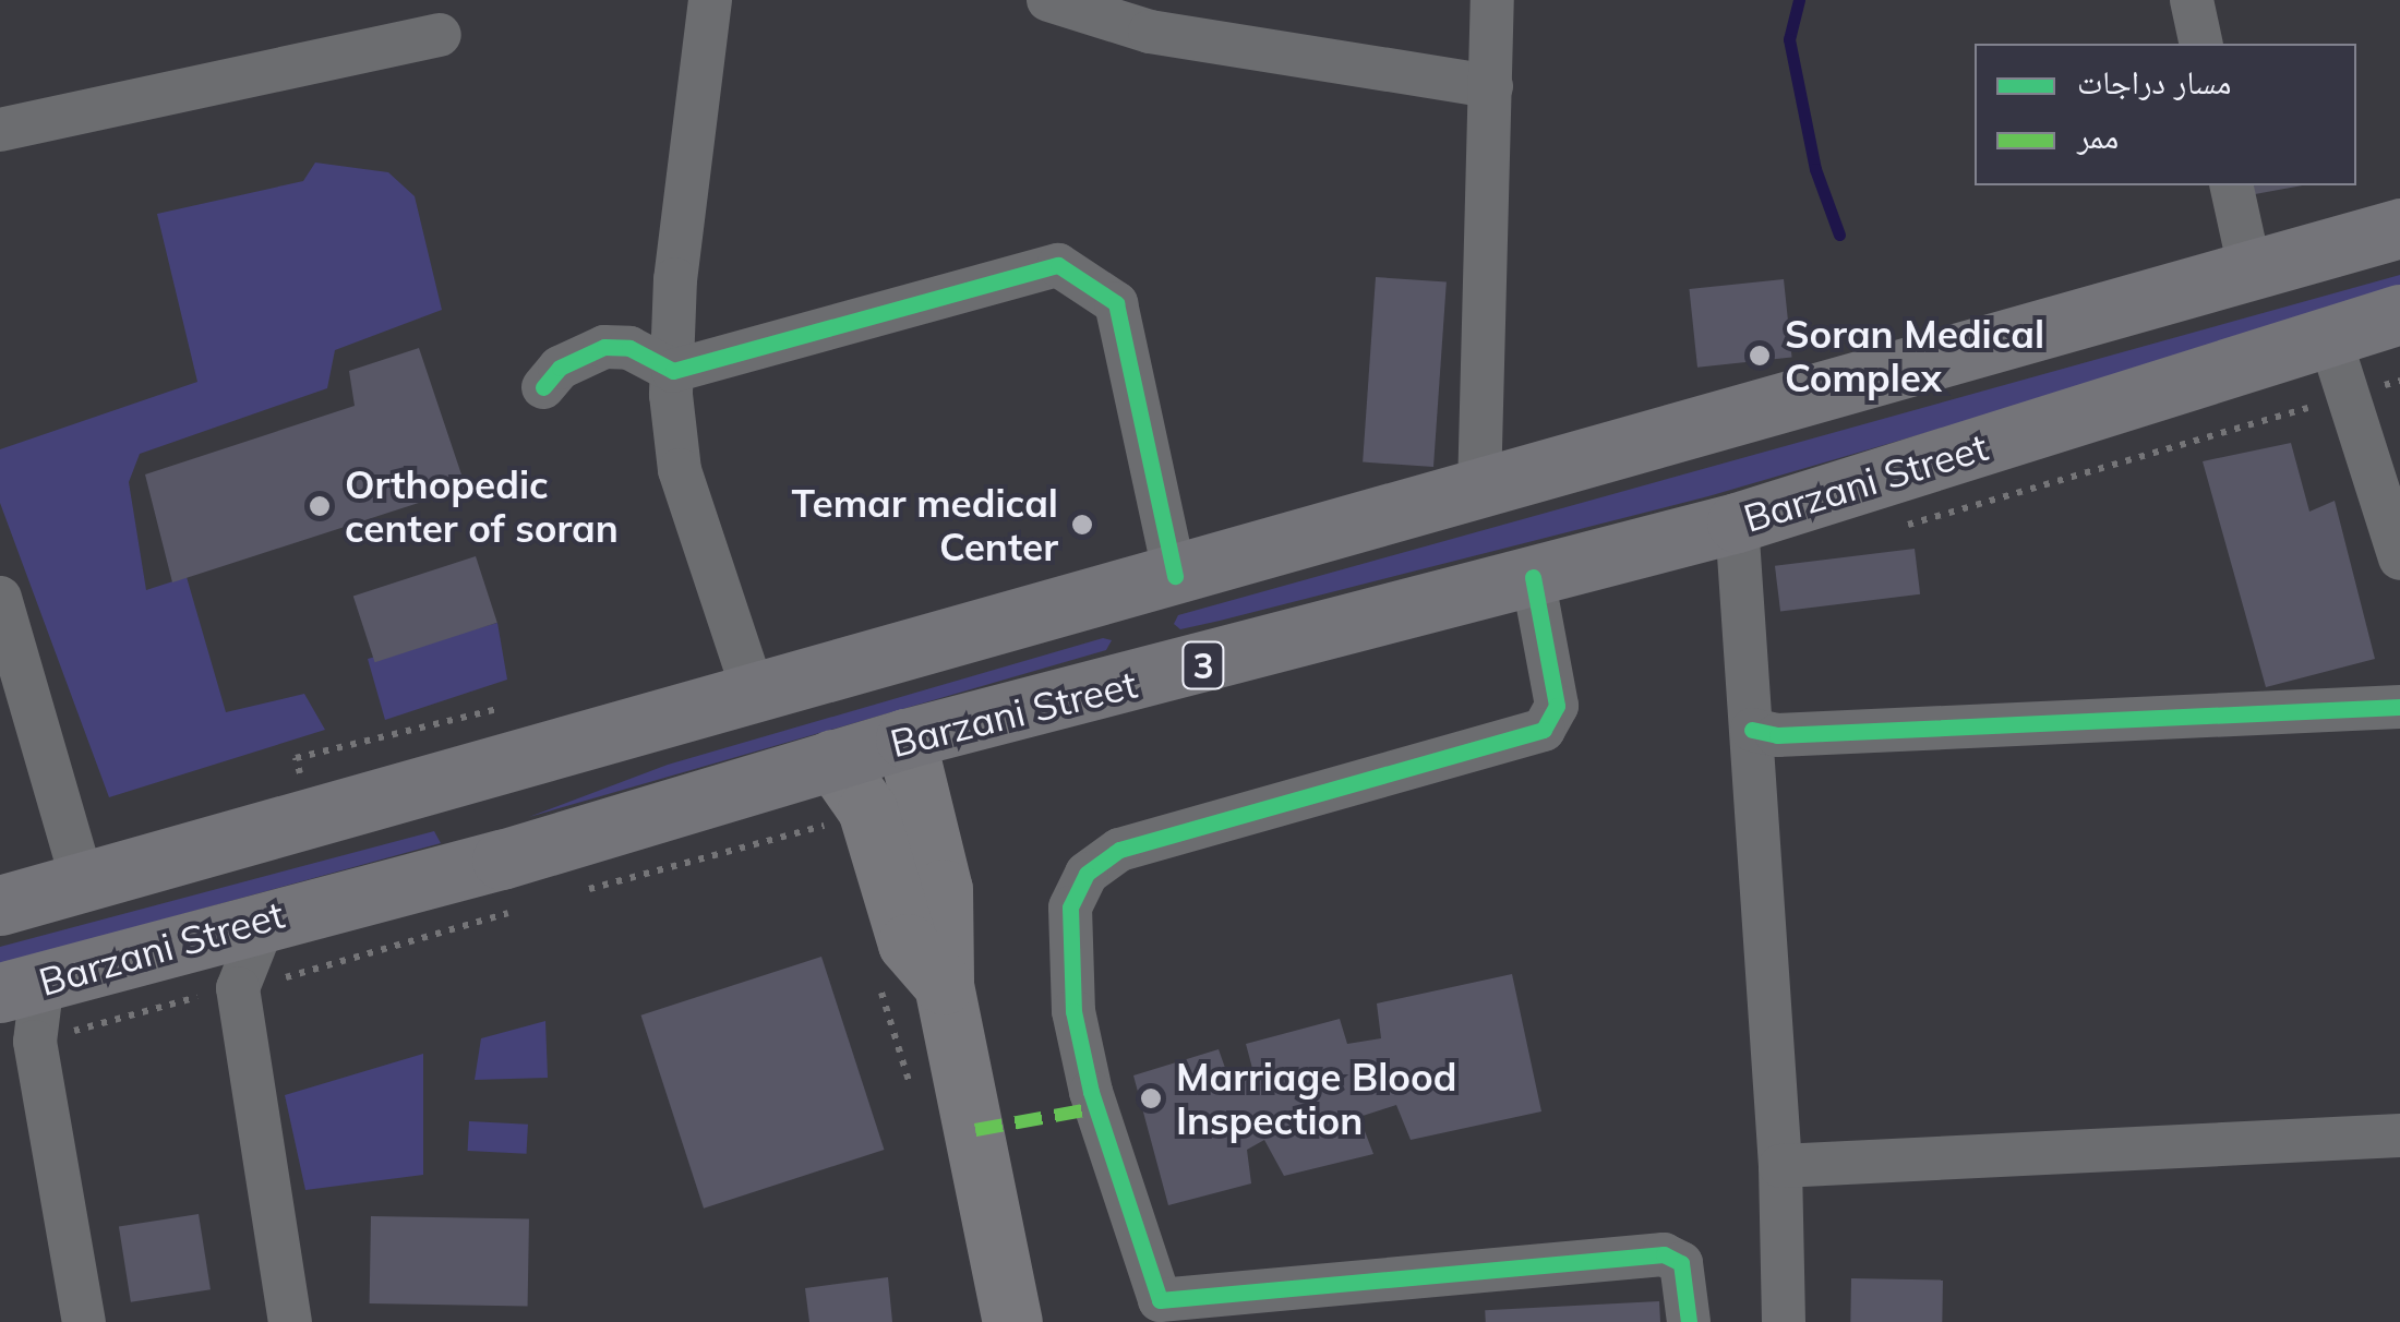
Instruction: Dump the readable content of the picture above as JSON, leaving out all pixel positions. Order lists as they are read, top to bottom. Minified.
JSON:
{"streets":{"highway":["Barzani Street","3"]},"places":["Soran Medical Complex","Orthopedic center of soran","Temar medical Center","Marriage Blood Inspection"],"legend":["مسار دراجات","ممر"]}
